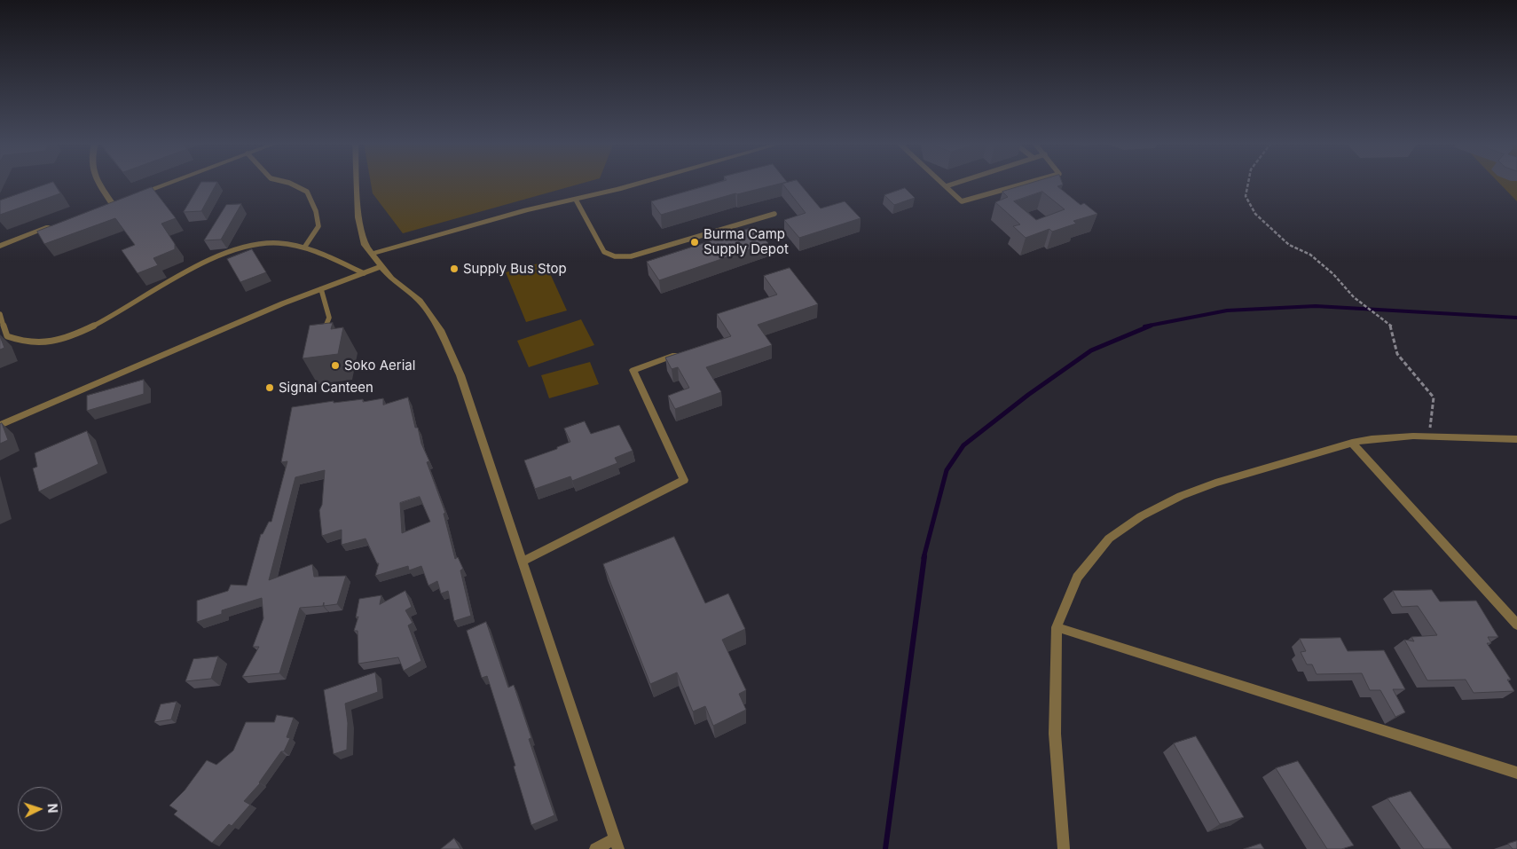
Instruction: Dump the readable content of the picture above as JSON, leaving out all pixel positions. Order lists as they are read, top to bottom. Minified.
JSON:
{"places":["Burma Camp Supply Depot","Supply Bus Stop","Soko Aerial","Signal Canteen"],"north":"right"}
